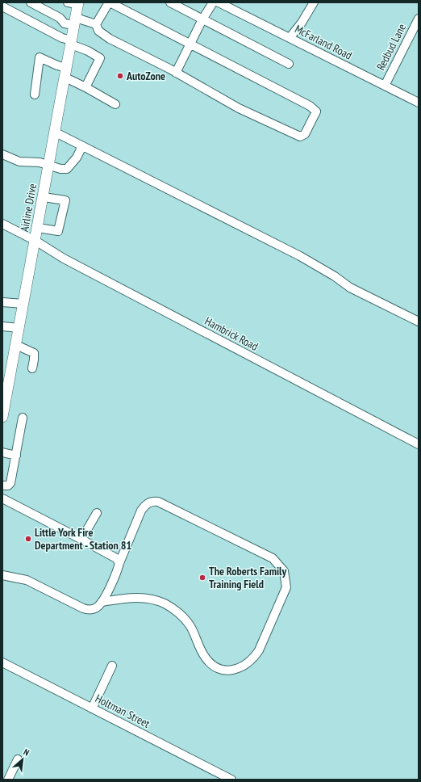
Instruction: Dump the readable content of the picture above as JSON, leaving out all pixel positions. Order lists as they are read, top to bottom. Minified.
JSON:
{"streets":{"main road":["Airline Drive"],"street":["McFarland Road","Redbud Lane","Hambrick Road","Holtman Street"]},"crossings":[["McFarland Road","Redbud Lane"],["Airline Drive","Hambrick Road"]],"places":["AutoZone","Little York Fire Department - Station 81","The Roberts Family Training Field"],"north":"top right"}
